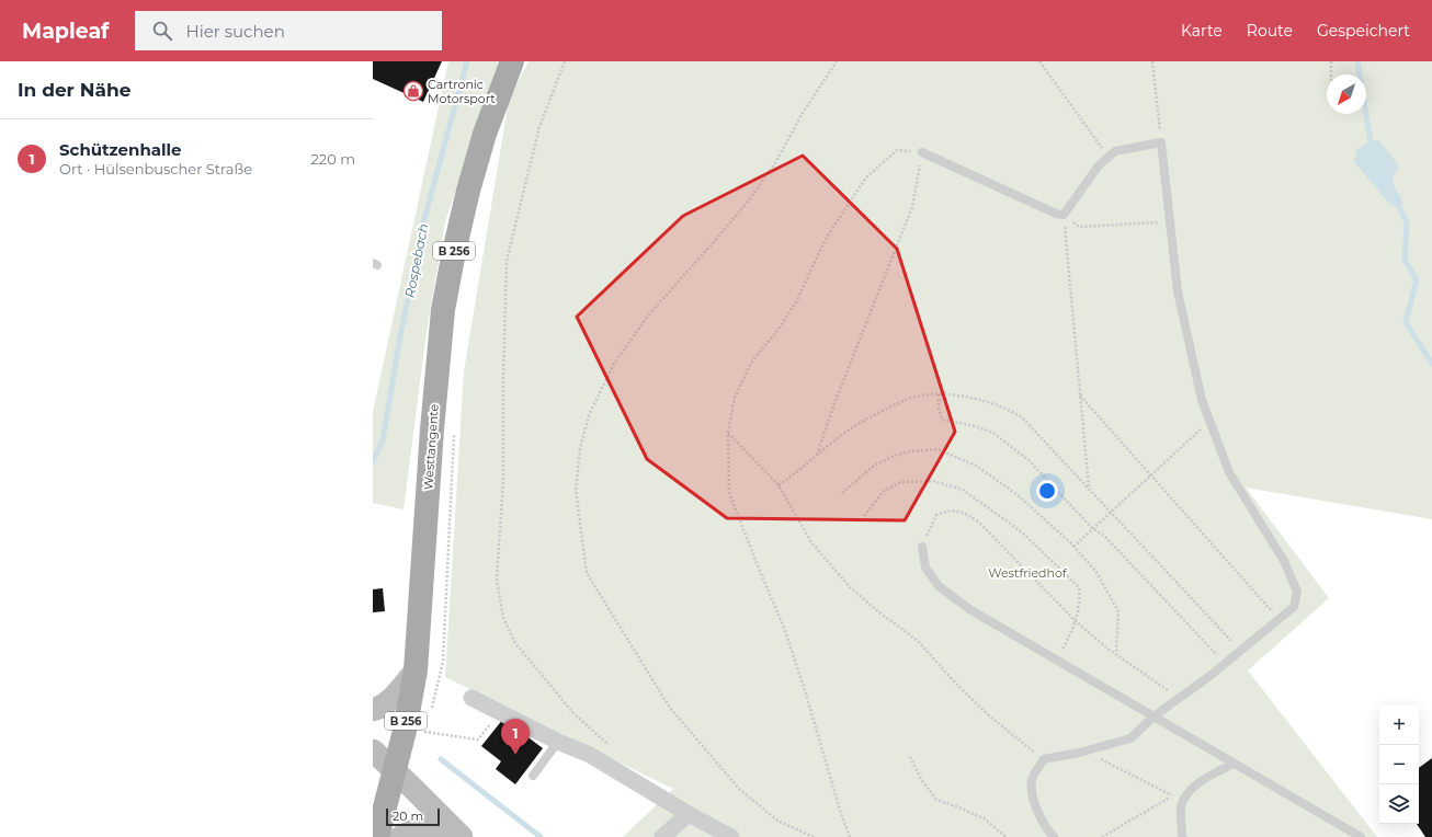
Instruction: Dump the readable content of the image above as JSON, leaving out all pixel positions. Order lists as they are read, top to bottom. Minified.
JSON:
{"streets":{"main road":["B 256","Westtangente"]},"water":["Rospebach"],"parks":["Westfriedhof"],"places":{"shop":["Cartronic Motorsport"]},"scale_bar":"20 m","north":"bottom left","page":{"header":"Mapleaf","search":"Hier suchen","nav":["Karte","Route","Gespeichert"],"heading":"In der Nähe","list":[{"mark":"1","name":"Schützenhalle","note":"Ort · Hülsenbuscher Straße","value":"220 m"}],"map_buttons":["+","−"],"pins":"1","scale":"20 m"}}
